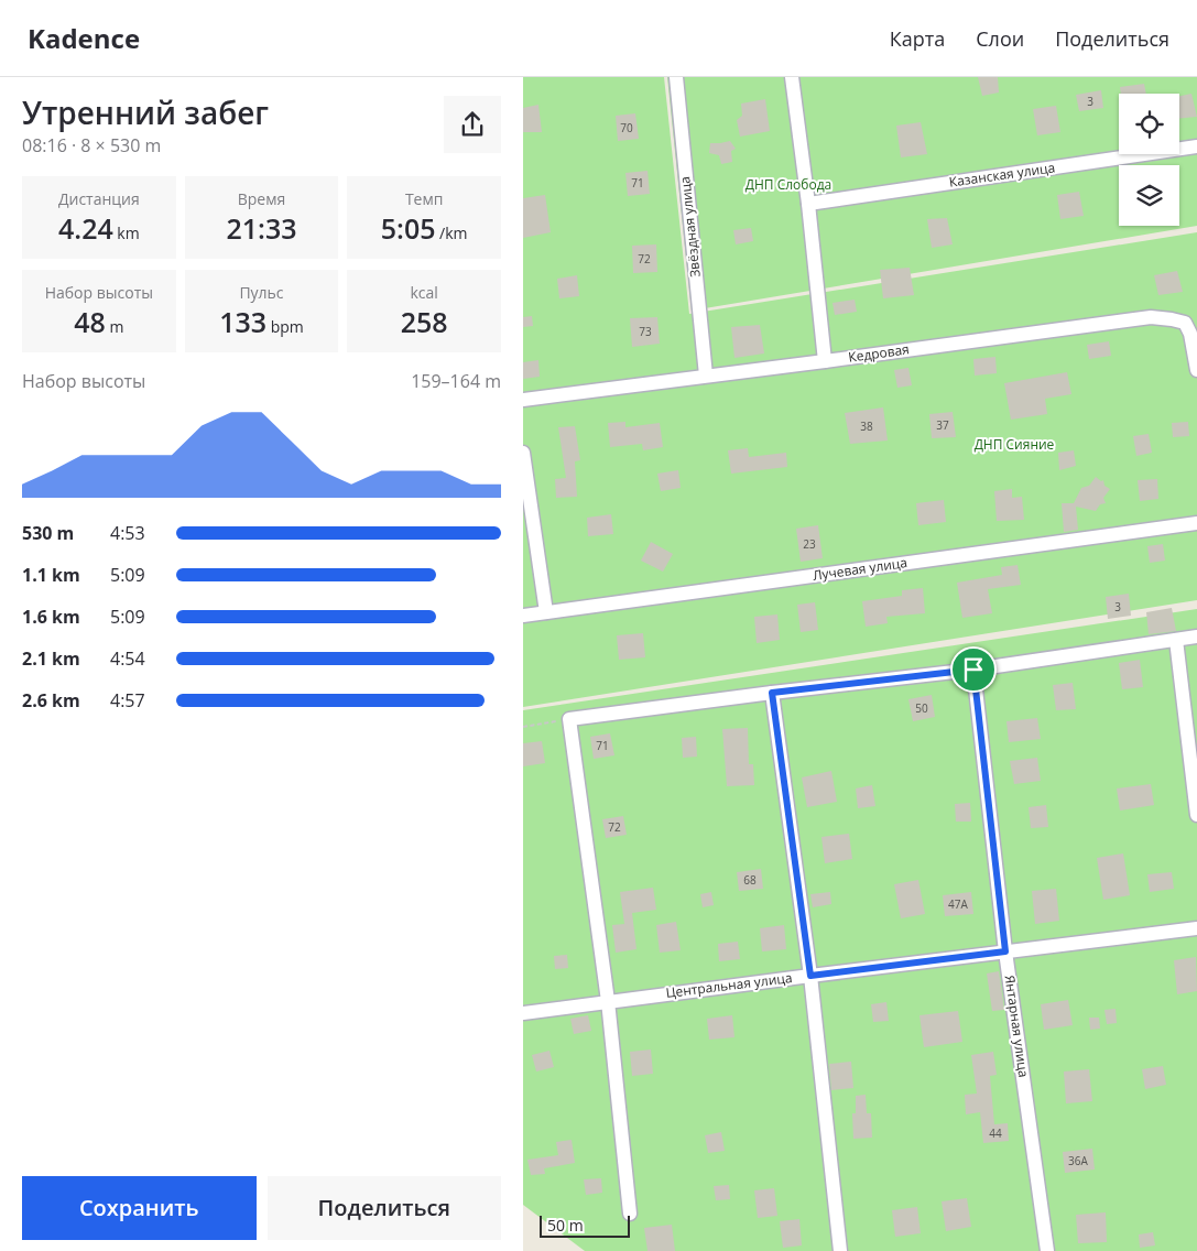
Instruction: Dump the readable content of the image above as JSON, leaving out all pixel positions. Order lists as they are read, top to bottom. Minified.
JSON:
{"streets":{"street":["Казанская улица","Звёздная улица","Кедровая","Лучевая улица","Центральная улица","Янтарная улица"]},"crossings":[["Звёздная улица","Кедровая"],["Центральная улица","Янтарная улица"]],"parks":["ДНП Слобода","ДНП Сияние"],"house_numbers":["3","70","71","72","73","37","38","23","3","50","71","72","68","47А","44","36А"],"scale_bar":"50 m","page":{"header":"Kadence","nav":["Карта","Слои","Поделиться"],"heading":["Утренний забег","08:16 · 8 × 530 m"],"stats":[["Дистанция","4.24 km"],["Время","21:33"],["Темп","5:05 /km"],["Набор высоты","48 m"],["Пульс","133 bpm"],["kcal","258"]],"chart":["Набор высоты","159–164 m"],"list":[{"name":"530 m","note":"4:53"},{"name":"1.1 km","note":"5:09"},{"name":"1.6 km","note":"5:09"},{"name":"2.1 km","note":"4:54"},{"name":"2.6 km","note":"4:57"}],"buttons":["Сохранить","Поделиться"],"scale":"50 m"}}
